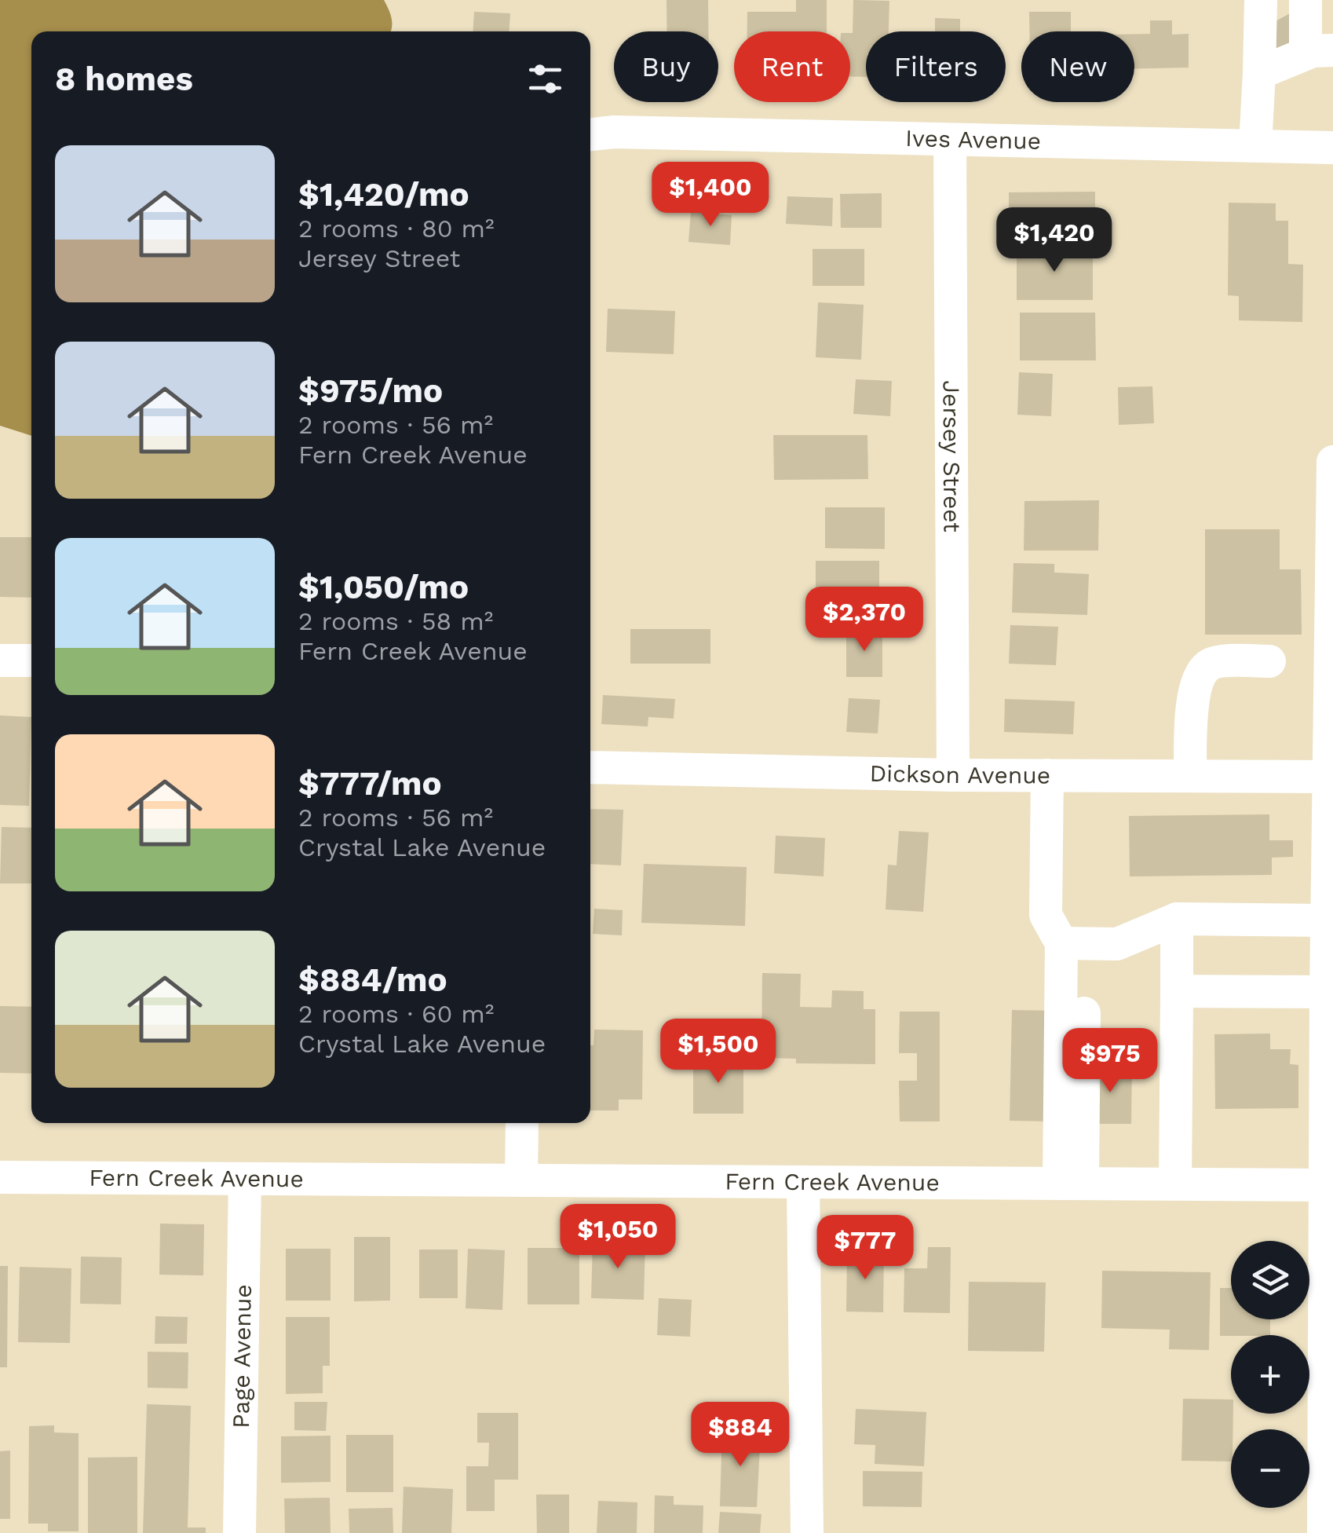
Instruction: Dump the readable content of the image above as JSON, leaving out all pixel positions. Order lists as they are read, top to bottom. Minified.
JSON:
{"streets":{"street":["Ives Avenue","Jersey Street","Dickson Avenue","Fern Creek Avenue","Page Avenue"]},"crossings":[["Ives Avenue","Jersey Street"],["Jersey Street","Dickson Avenue"],["Fern Creek Avenue","Page Avenue"]],"page":{"chip":["Buy","Rent","Filters","New"],"heading":"8 homes","list":[{"name":"$1,420/mo","note":"2 rooms · 80 m² · Jersey Street"},{"name":"$975/mo","note":"2 rooms · 56 m² · Fern Creek Avenue"},{"name":"$1,050/mo","note":"2 rooms · 58 m² · Fern Creek Avenue"},{"name":"$777/mo","note":"2 rooms · 56 m² · Crystal Lake Avenue"},{"name":"$884/mo","note":"2 rooms · 60 m² · Crystal Lake Avenue"}],"price":["$1,400","$1,420","$2,370","$1,500","$975","$1,050","$777","$884"],"map_buttons":["+","−"]}}
